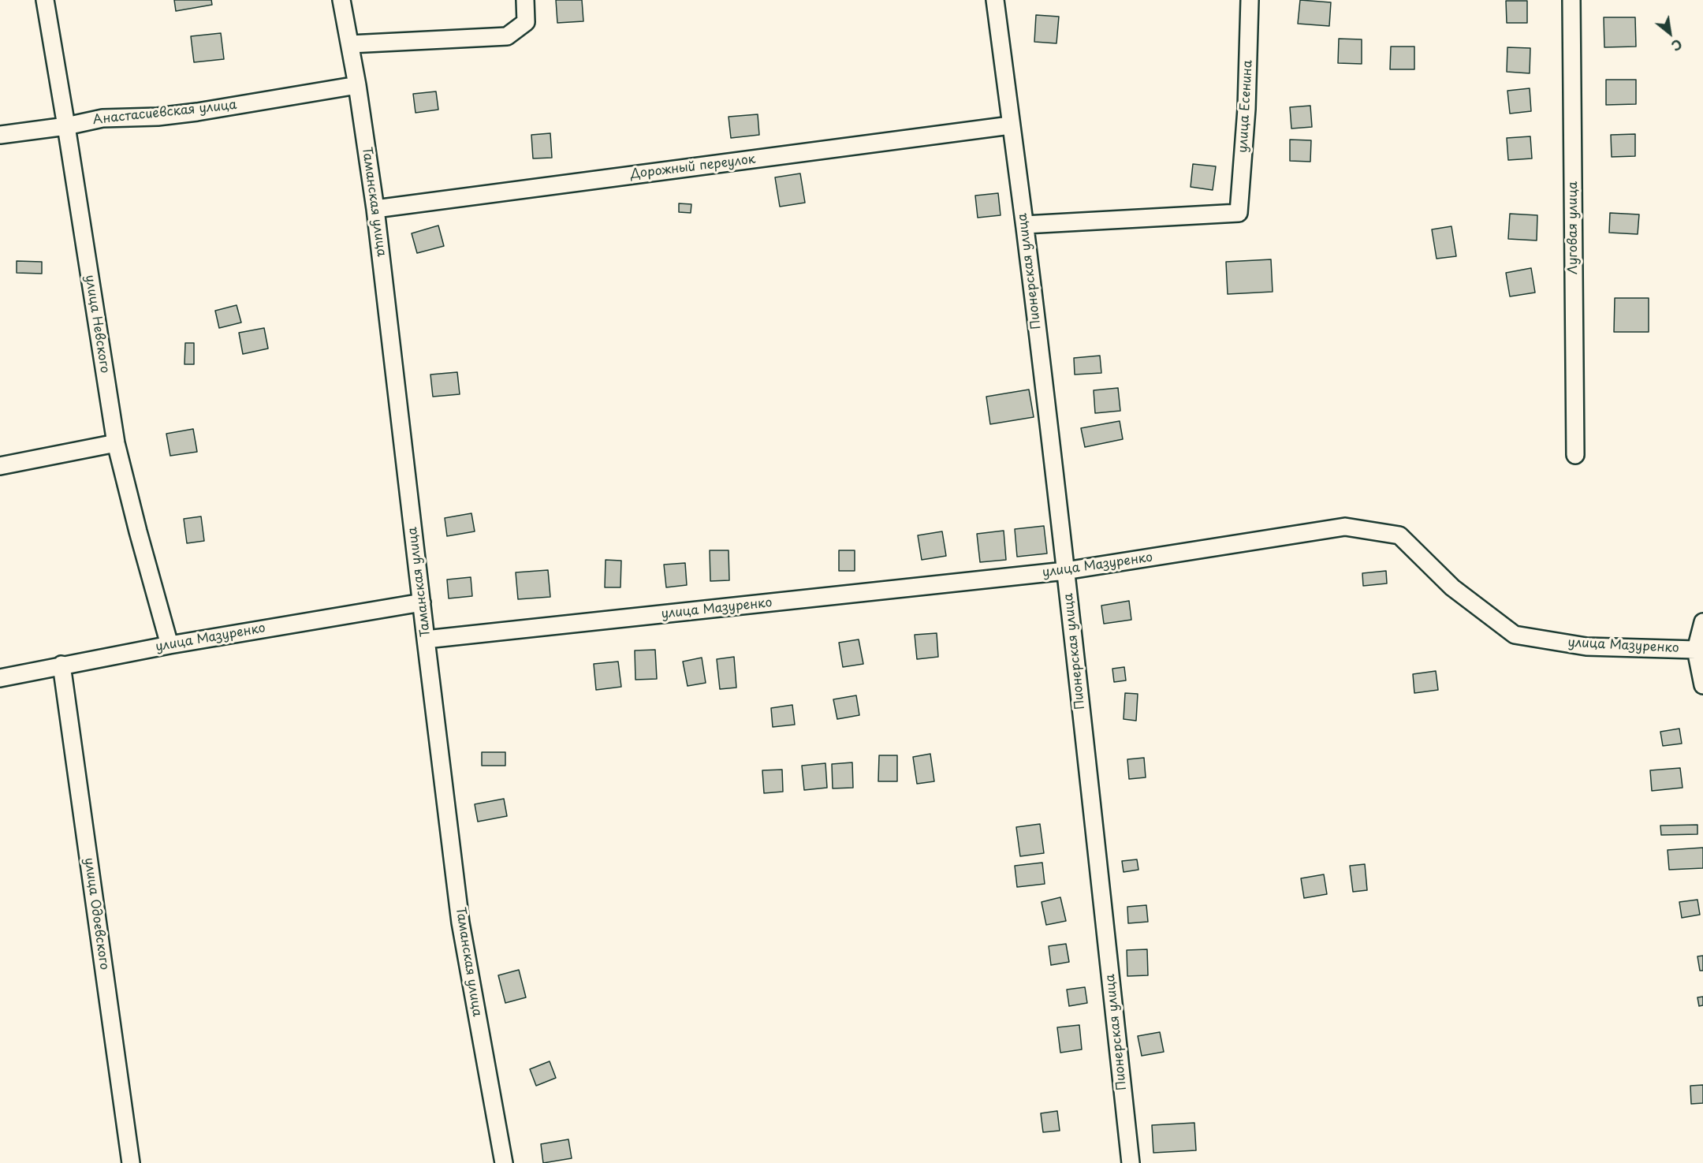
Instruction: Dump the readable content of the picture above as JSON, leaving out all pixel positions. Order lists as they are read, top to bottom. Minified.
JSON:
{"streets":{"street":["улица Есенина","Анастасиевская улица","Дорожный переулок","Таманская улица","Луговая улица","Пионерская улица","улица Невского","улица Мазуренко","улица Одоевского"]},"crossings":[["улица Есенина","Пионерская улица"],["Анастасиевская улица","Таманская улица"],["Анастасиевская улица","улица Невского"],["Дорожный переулок","Таманская улица"],["Дорожный переулок","Пионерская улица"],["Таманская улица","улица Мазуренко"],["Пионерская улица","улица Мазуренко"],["улица Невского","улица Мазуренко"],["улица Мазуренко","улица Одоевского"]],"north":"bottom right"}
